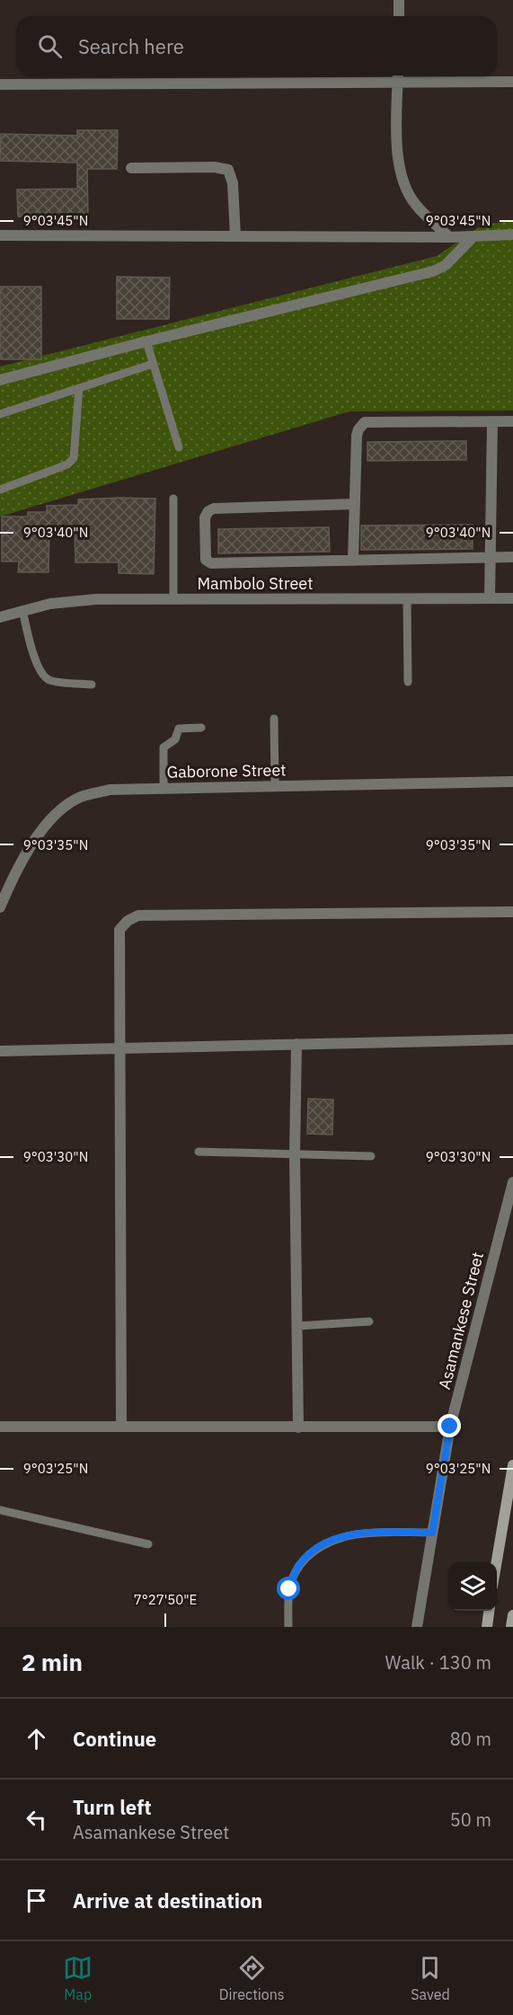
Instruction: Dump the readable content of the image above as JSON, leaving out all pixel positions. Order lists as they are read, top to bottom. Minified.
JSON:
{"streets":{"street":["Mambolo Street","Gaborone Street","Asamankese Street"]},"page":{"search":"Search here","heading":["2 min","Walk · 130 m"],"list":[["Continue","80 m"],["Turn left","Asamankese Street","50 m"],"Arrive at destination"],"nav":["Map","Directions","Saved"]},"coordinates":["9°03'45\"N","9°03'40\"N","9°03'35\"N","9°03'30\"N","9°03'25\"N","7°27'50\"E"]}
